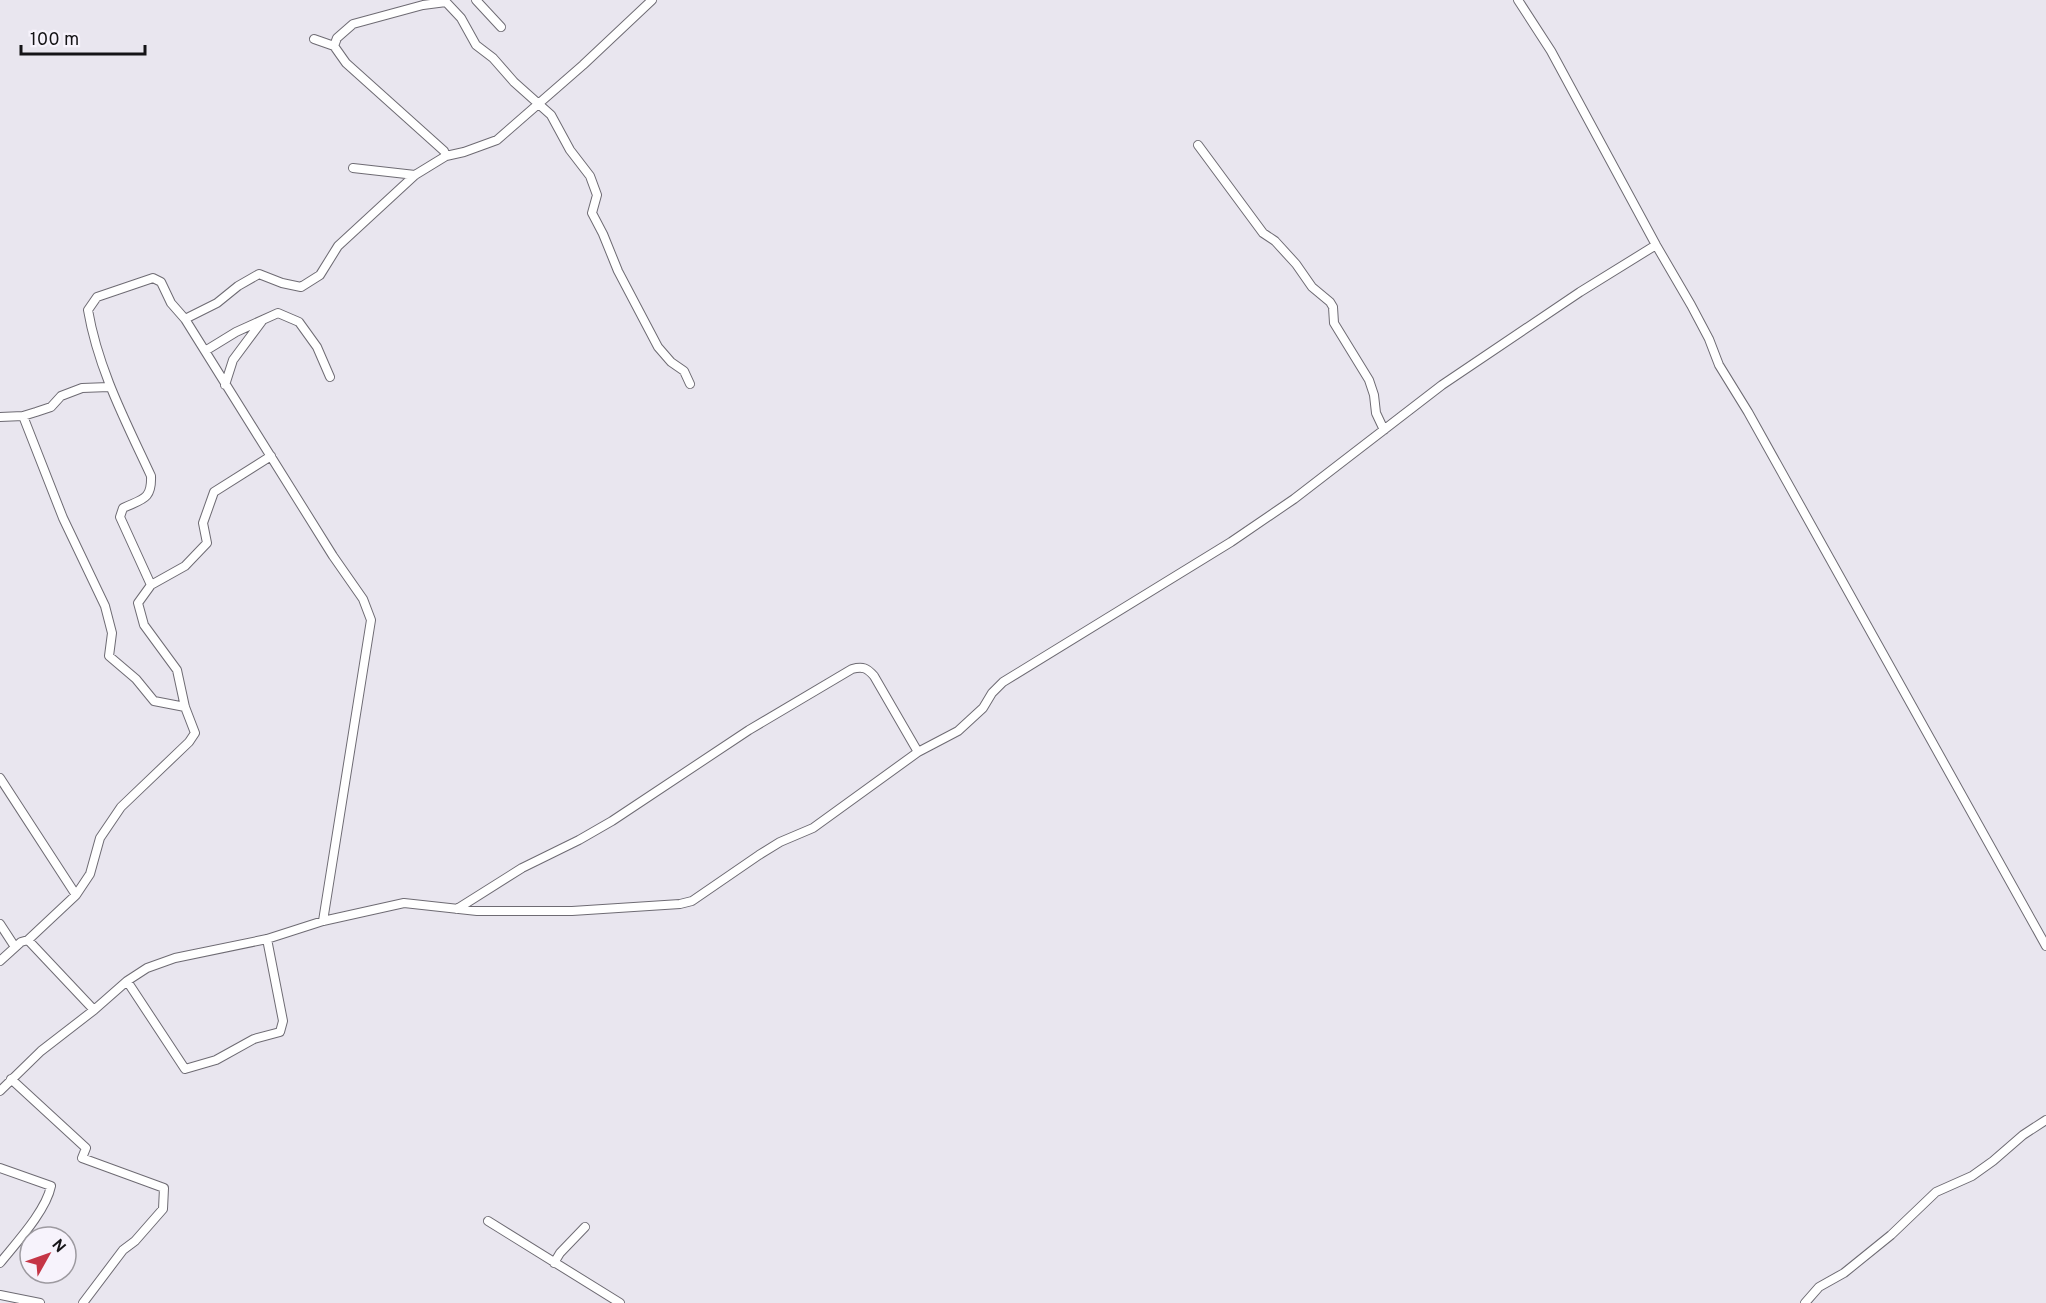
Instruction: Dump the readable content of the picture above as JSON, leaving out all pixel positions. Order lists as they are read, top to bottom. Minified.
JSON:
{"scale_bar":"100 m","north":"top right"}
